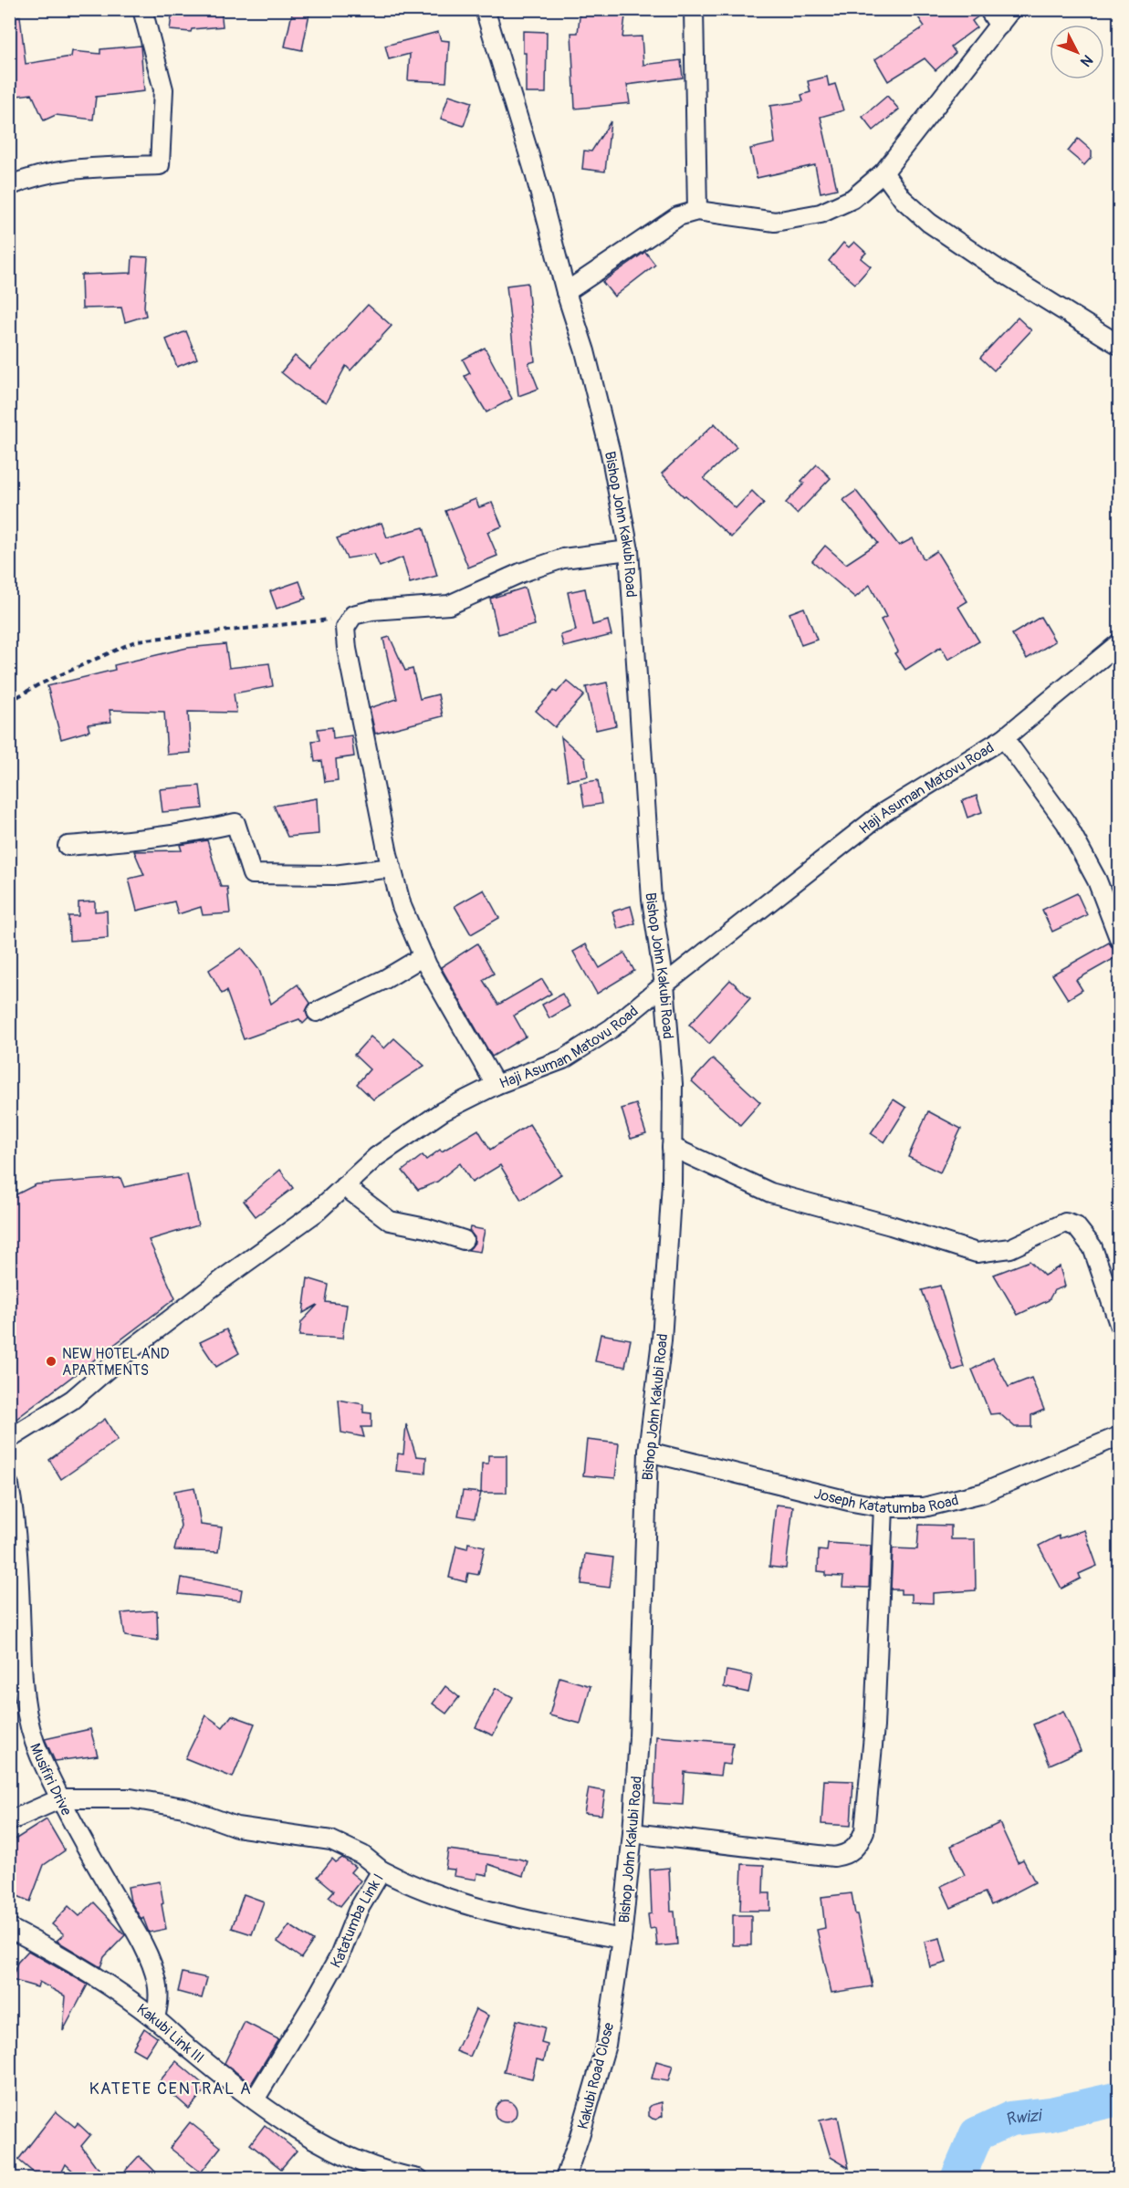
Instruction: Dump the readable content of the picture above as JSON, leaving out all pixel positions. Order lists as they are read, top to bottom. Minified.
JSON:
{"streets":{"street":["Bishop John Kakubi Road","Haji Asuman Matovu Road","Joseph Katatumba Road","Musifiri Drive","Katatumba Link I","Kakubi Link III","Kakubi Road Close"]},"crossings":[["Bishop John Kakubi Road","Haji Asuman Matovu Road"],["Bishop John Kakubi Road","Joseph Katatumba Road"],["Bishop John Kakubi Road","Katatumba Link I"],["Bishop John Kakubi Road","Kakubi Road Close"],["Musifiri Drive","Kakubi Link III"],["Katatumba Link I","Kakubi Link III"],["Katatumba Link I","Kakubi Road Close"]],"districts":["KATETE CENTRAL A"],"water":["Rwizi"],"places":["NEW HOTEL AND APARTMENTS"],"north":"bottom right"}
